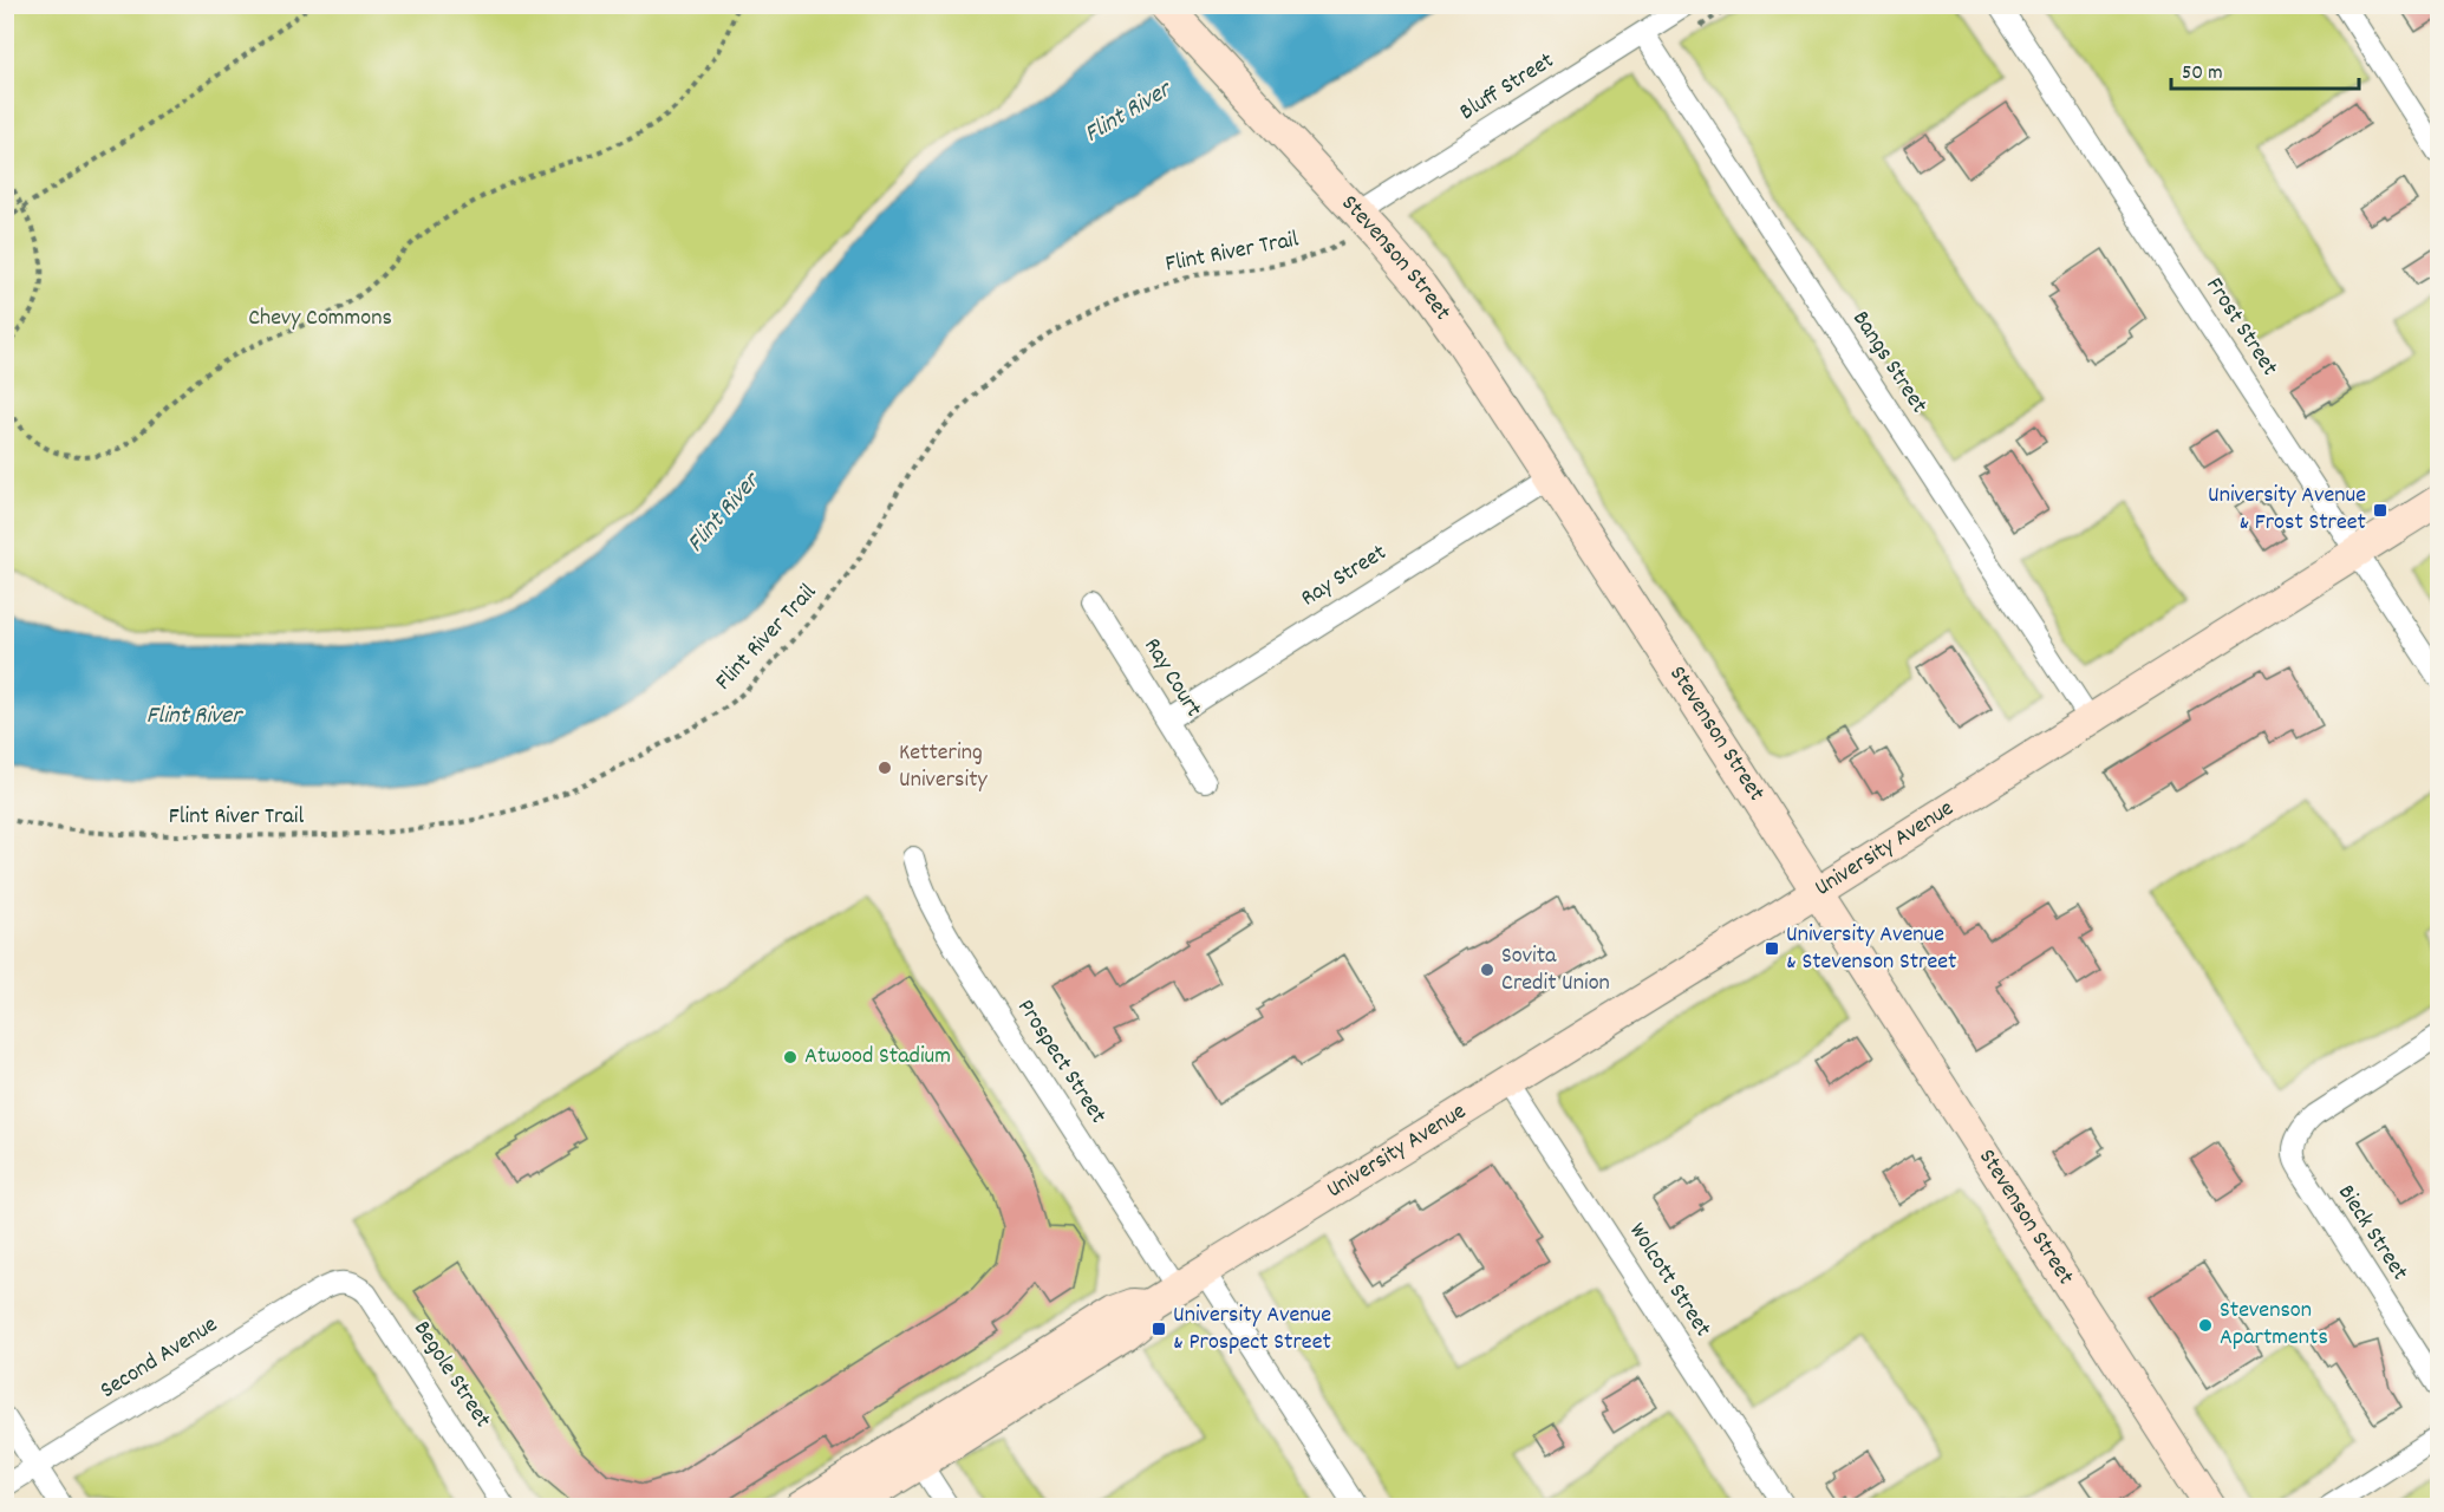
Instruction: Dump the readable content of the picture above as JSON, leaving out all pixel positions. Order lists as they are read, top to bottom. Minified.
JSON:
{"streets":{"street":["Bluff Street","Stevenson Street","Frost Street","Bangs Street","Ray Street","Ray Court","University Avenue","Prospect Street","Bieck Street","Wolcott Street","Second Avenue","Begole Street"],"path":["Flint River Trail"]},"crossings":[["Bluff Street","Flint River Trail"],["Bluff Street","Stevenson Street"],["Bluff Street","Bangs Street"],["Flint River Trail","Stevenson Street"],["Stevenson Street","Ray Street"],["Stevenson Street","University Avenue"],["Frost Street","University Avenue"],["Bangs Street","University Avenue"],["Ray Street","Ray Court"],["University Avenue","Prospect Street"],["University Avenue","Wolcott Street"],["Second Avenue","Begole Street"]],"water":["Flint River"],"parks":["Chevy Commons"],"places":{"transit":["University Avenue & Frost Street","University Avenue & Stevenson Street","University Avenue & Prospect Street"],"other":["Kettering University","Sovita Credit Union","Atwood Stadium","Stevenson Apartments"]},"scale_bar":"50 m"}
